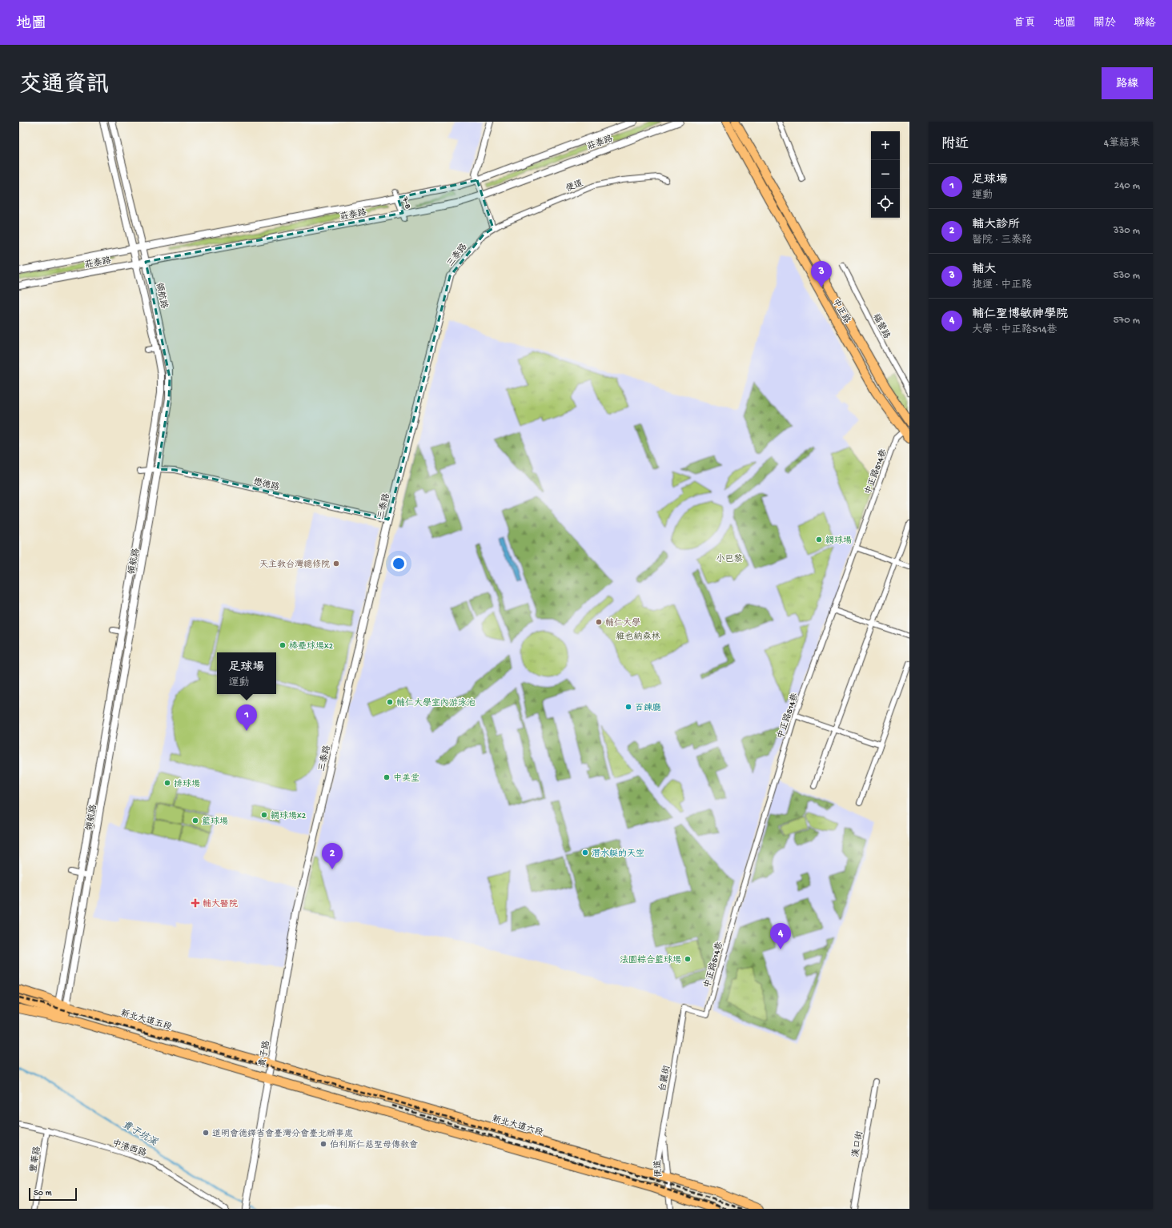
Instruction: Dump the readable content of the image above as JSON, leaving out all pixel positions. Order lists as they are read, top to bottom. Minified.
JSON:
{"streets":{"main road":["中正路","新北大道五段","新北大道六段"],"street":["莊泰路","便道","7-8","三泰路","領航路","福營路","中正路514巷","懋德路","貴子路","台麗街","漢口街","中港西路","豐華路"]},"crossings":[["莊泰路","7-8"],["莊泰路","領航路"],["便道","三泰路"],["便道","台麗街"],["便道","新北大道六段"],["三泰路","懋德路"],["三泰路","貴子路"],["領航路","懋德路"],["領航路","新北大道五段"],["中正路","中正路514巷"],["中正路514巷","台麗街"],["新北大道五段","貴子路"],["新北大道五段","新北大道六段"],["貴子路","新北大道六段"],["台麗街","新北大道六段"],["中港西路","豐華路"]],"water":["貴子坑溪"],"parks":["小巴黎","維也納森林"],"places":{"other":["網球場","天主教台灣總修院","輔仁大學","棒壘球場x2","輔仁大學室內游泳池","百鍊廳","中美堂","排球場","網球場x2","籃球場","潛水艇的天空","法園綜合籃球場","道明會德鐸省會臺灣分會臺北辦事處","伯利斯仁慈聖母傳教會"],"health":["輔大醫院"]},"scale_bar":"50 m","page":{"header":"地圖","nav":["首頁","地圖","關於","聯絡"],"title":"交通資訊","buttons":"路線","heading":["附近","4筆結果"],"map_buttons":["+","−"],"list":[{"mark":"1","name":"足球場","note":"運動","value":"240 m"},{"mark":"2","name":"輔大診所","note":"醫院 · 三泰路","value":"330 m"},{"mark":"3","name":"輔大","note":"捷運 · 中正路","value":"530 m"},{"mark":"4","name":"輔仁聖博敏神學院","note":"大學 · 中正路514巷","value":"570 m"}],"pins":["3","1","2","4"],"popup":["足球場","運動"],"scale":"50 m"}}
